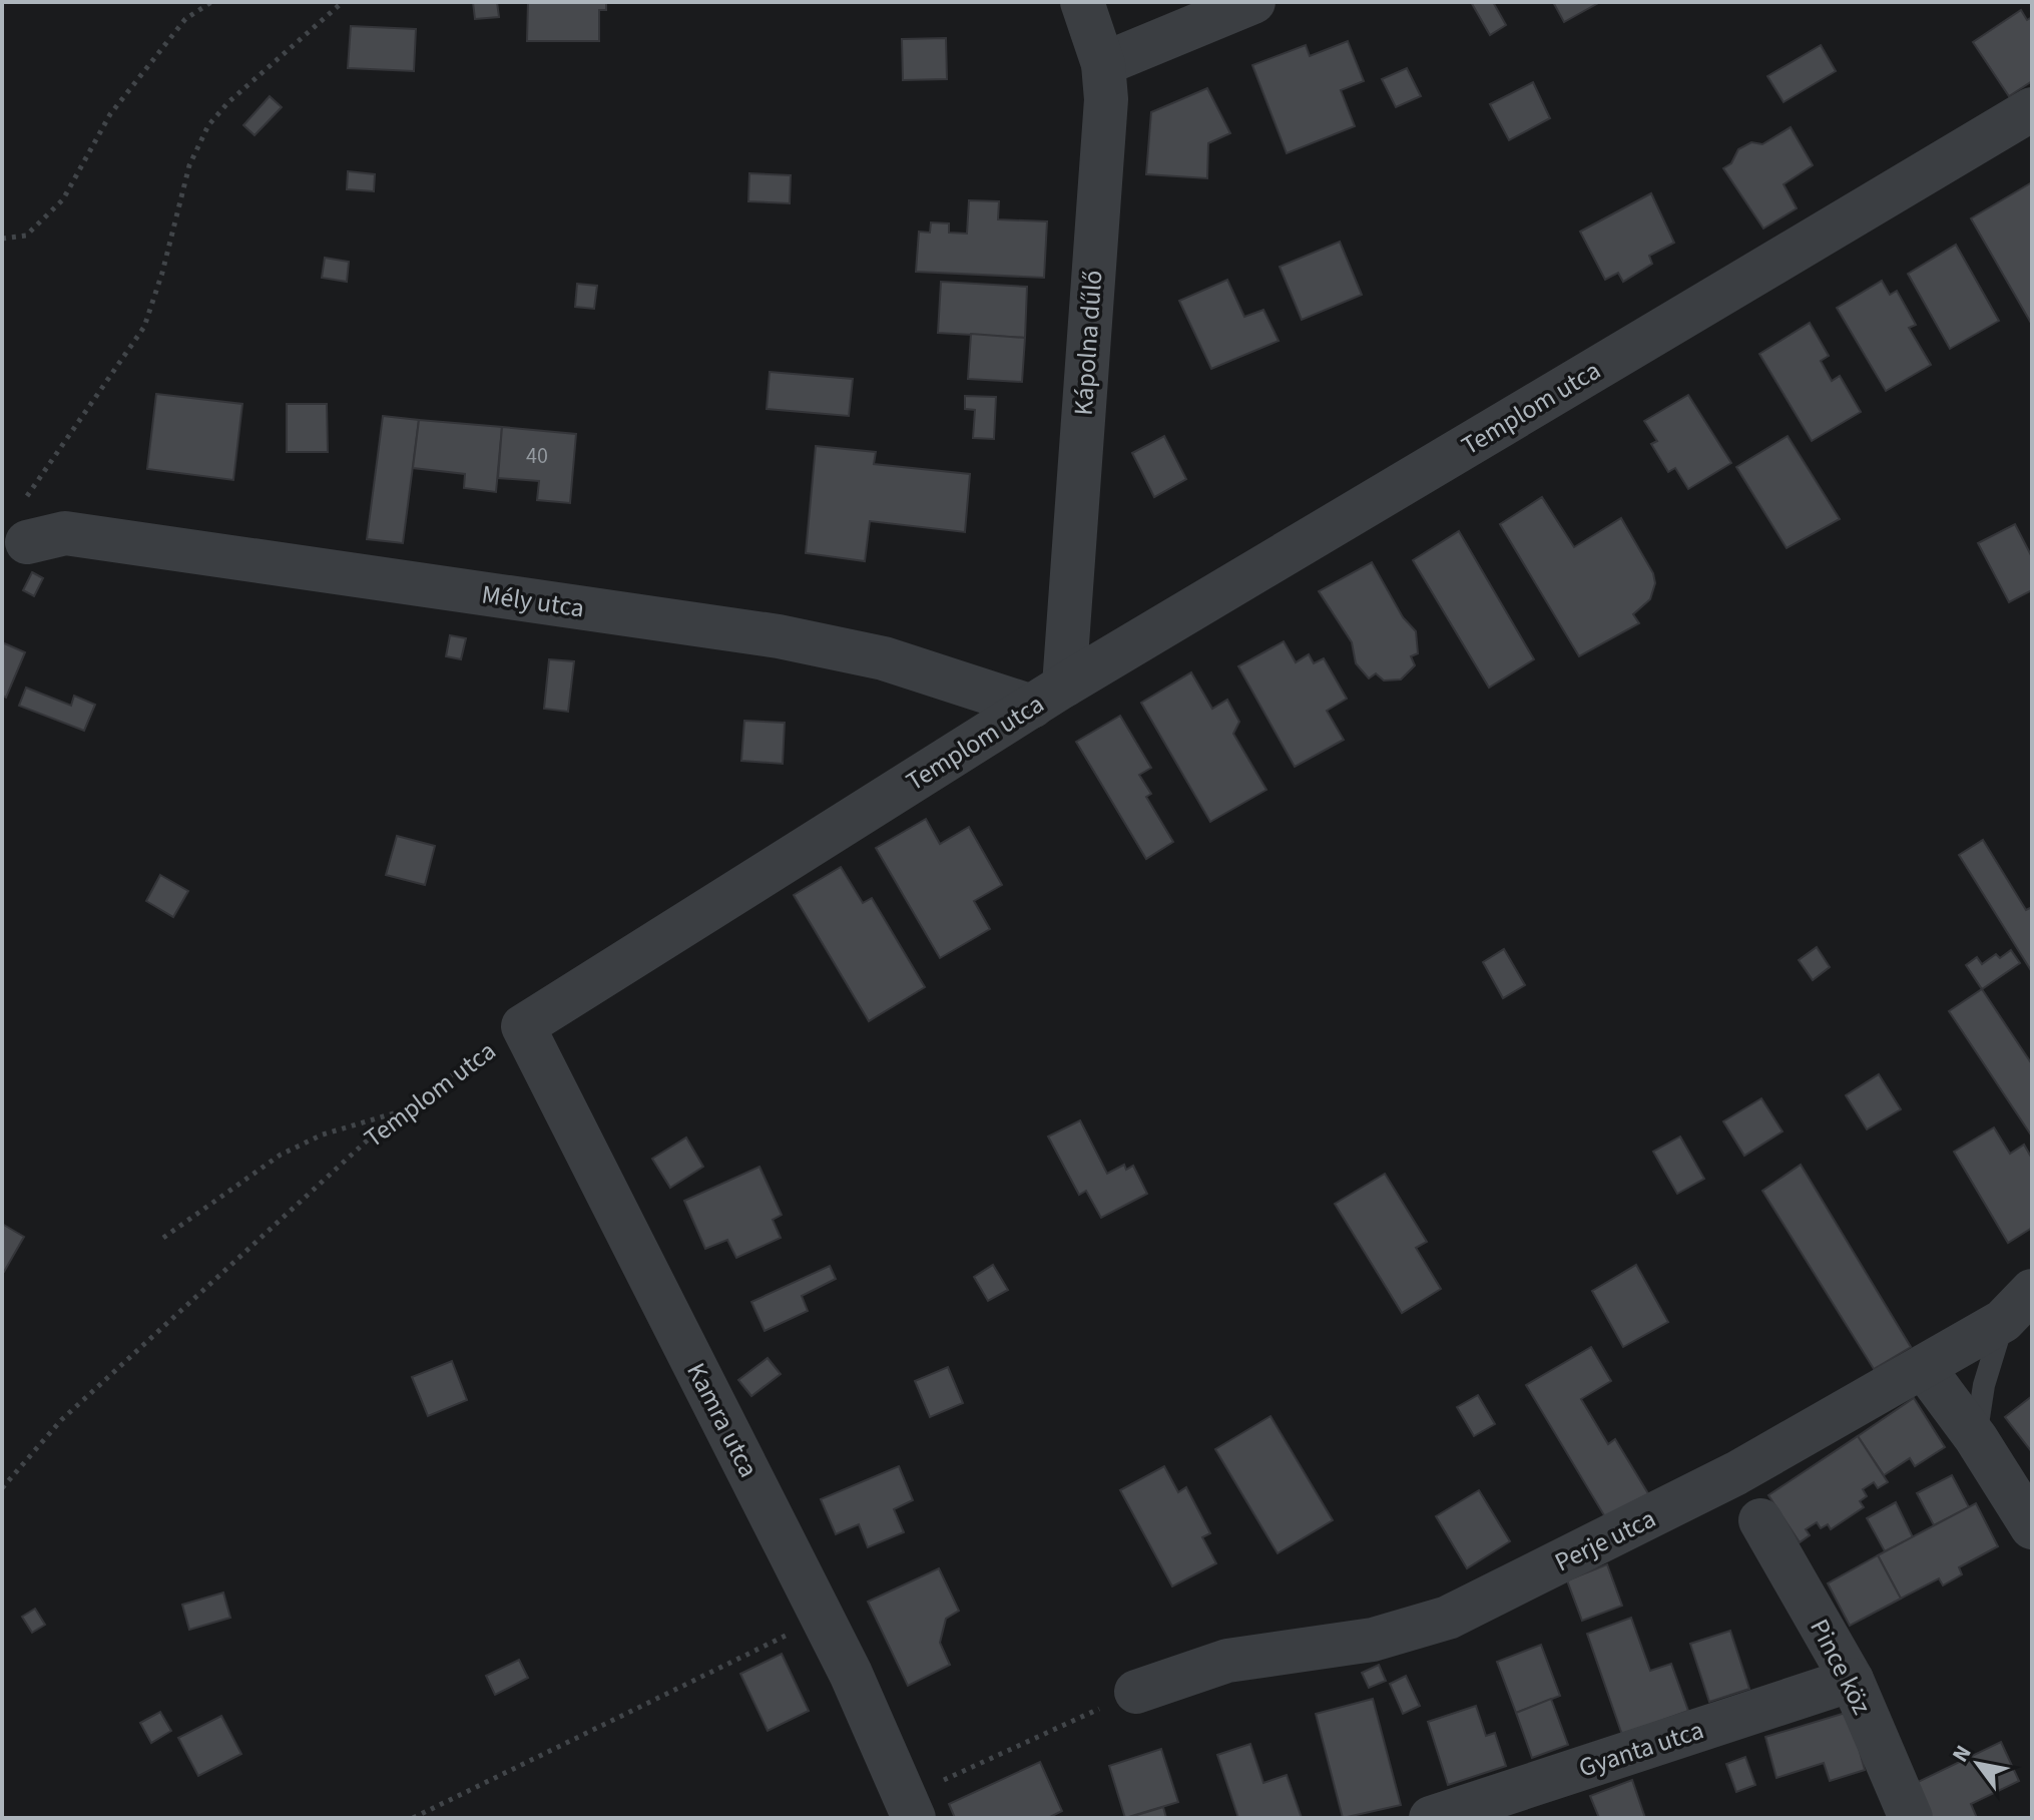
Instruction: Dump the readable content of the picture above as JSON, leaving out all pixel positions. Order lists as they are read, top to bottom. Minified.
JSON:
{"streets":{"street":["Kápolna dűlő","Templom utca","Mély utca","Kamra utca","Perje utca","Pince köz","Gyanta utca"]},"crossings":[["Kápolna dűlő","Templom utca"],["Kápolna dűlő","Mély utca"],["Templom utca","Mély utca"],["Templom utca","Kamra utca"],["Pince köz","Gyanta utca"]],"house_numbers":["40"],"north":"top left"}
